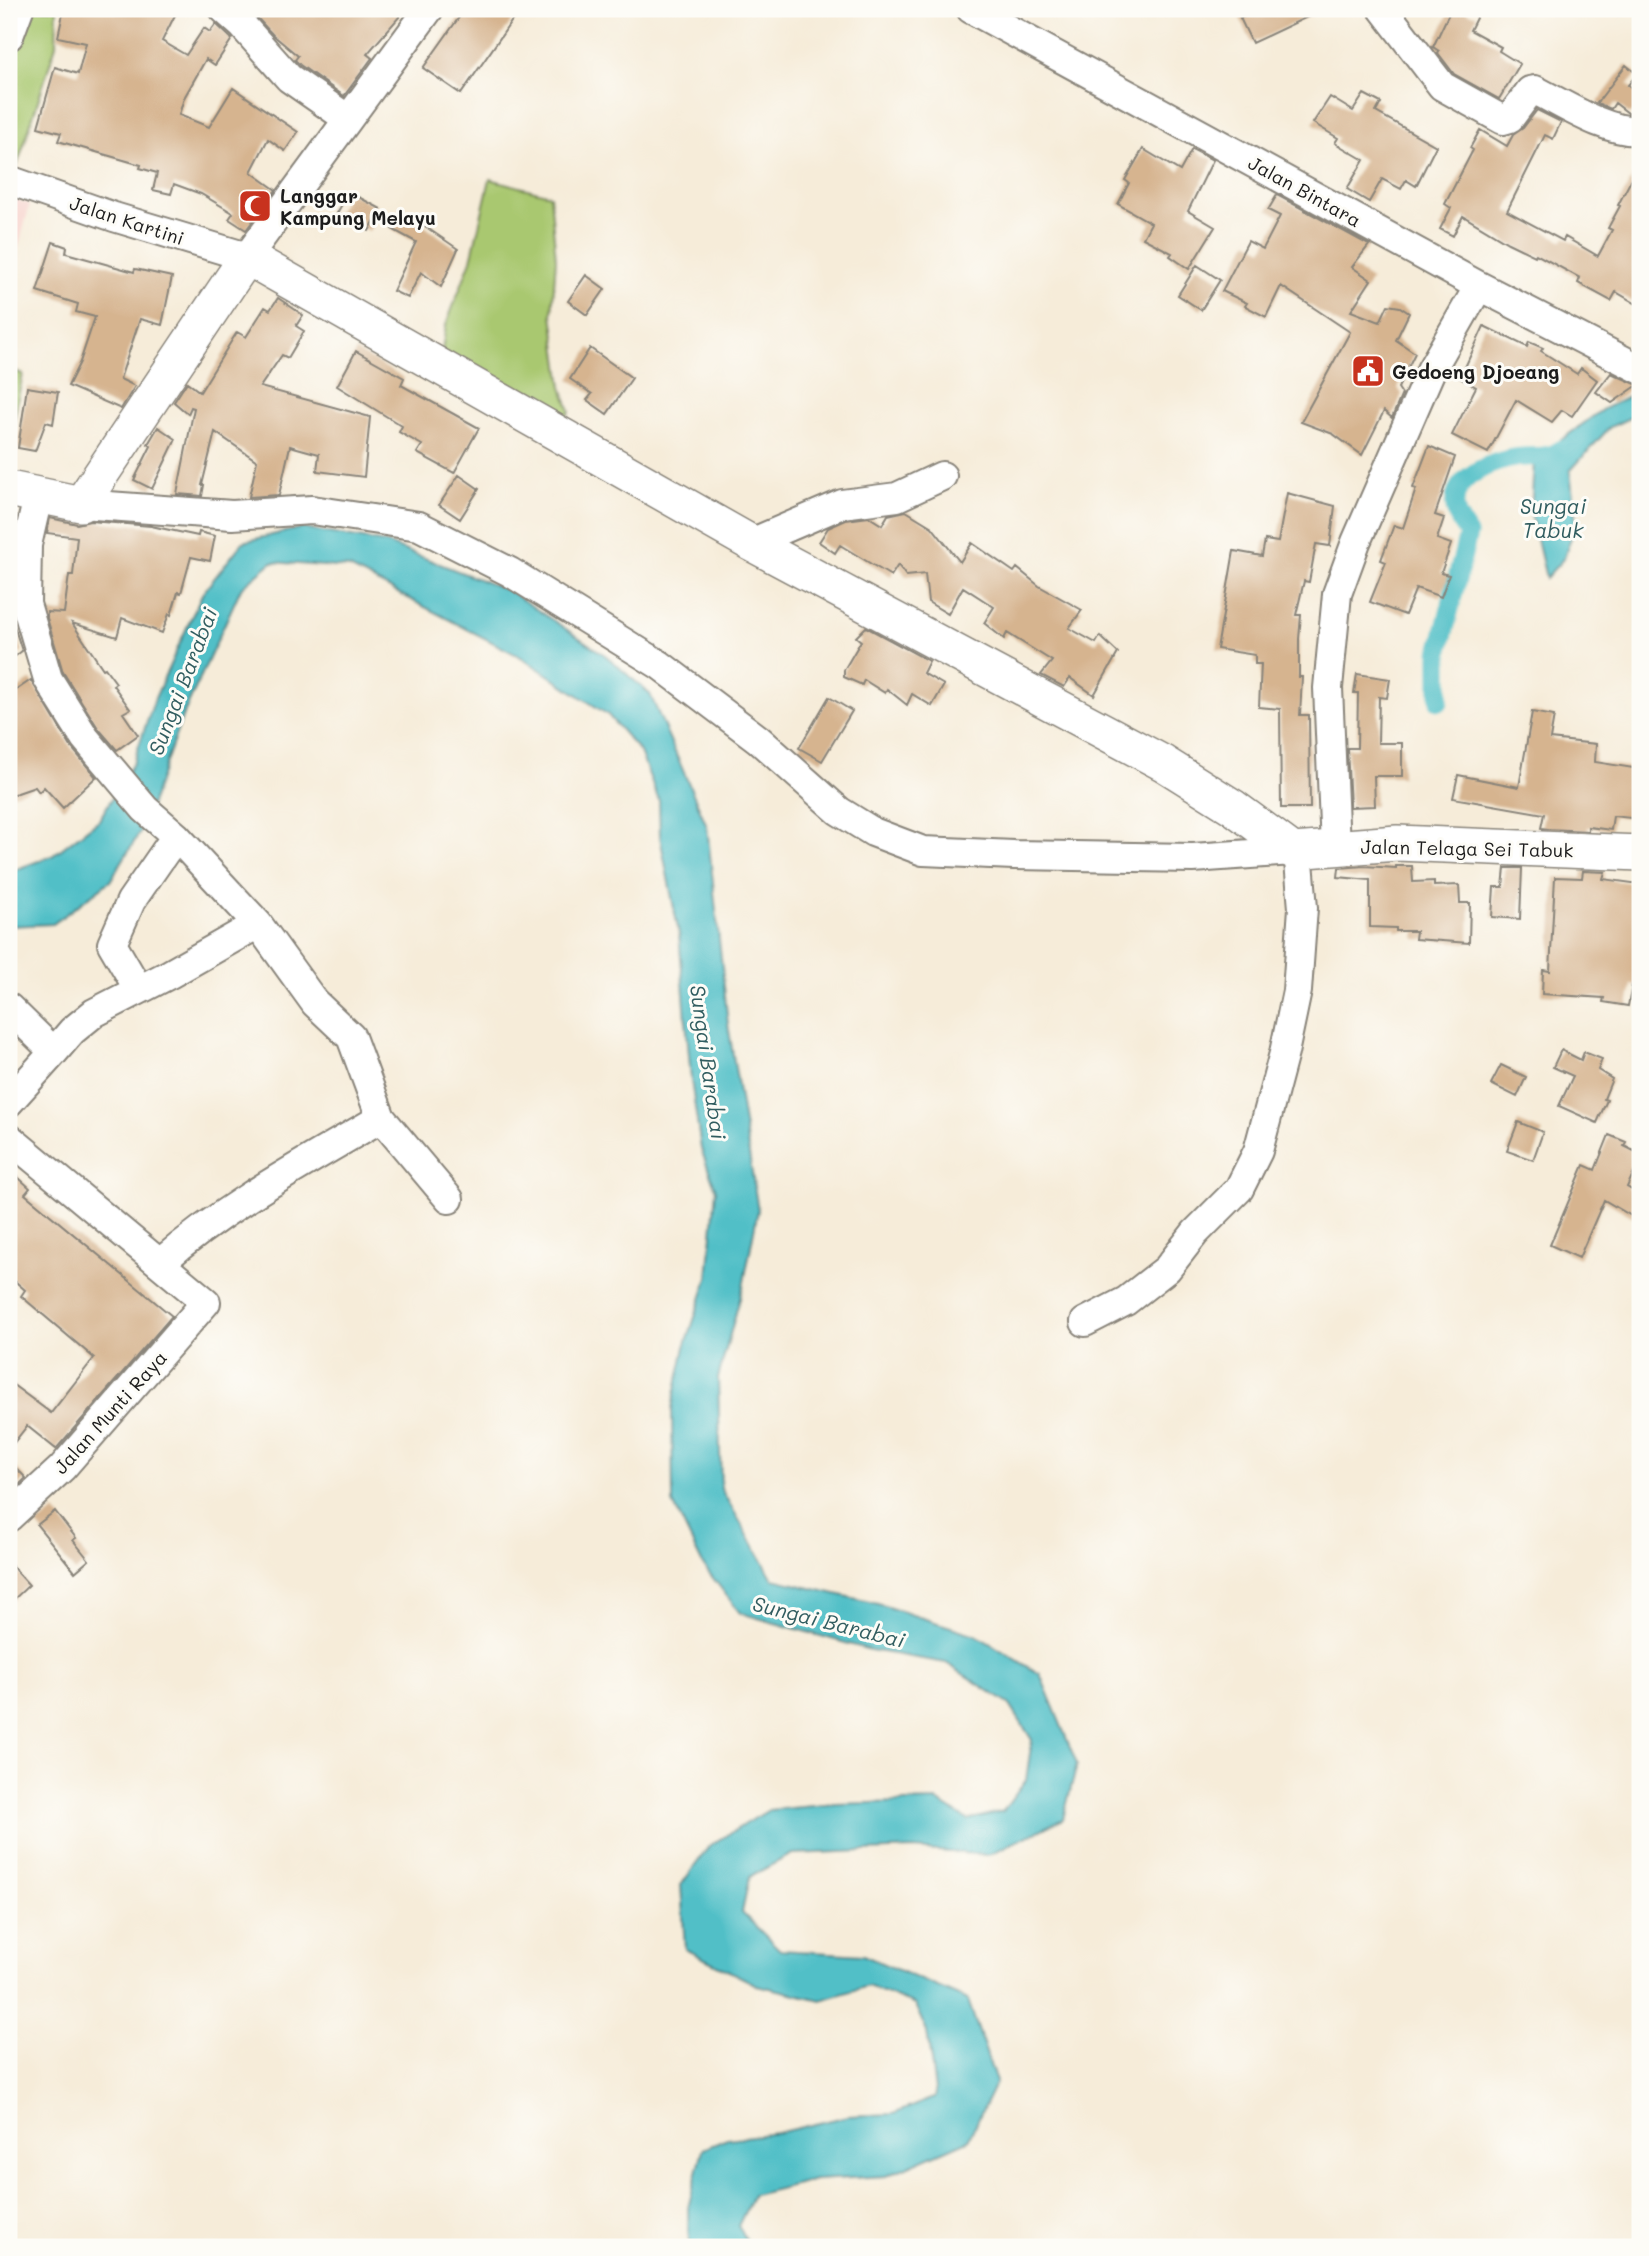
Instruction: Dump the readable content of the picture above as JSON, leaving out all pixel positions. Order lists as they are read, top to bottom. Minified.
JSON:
{"streets":{"main road":["Jalan Telaga Sei Tabuk"],"street":["Jalan Bintara","Jalan Kartini","Jalan Munti Raya"]},"water":["Sungai Tabuk","Sungai Barabai"],"places":{"mosque":["Langgar Kampung Melayu"],"public building":["Gedoeng Djoeang"]}}
